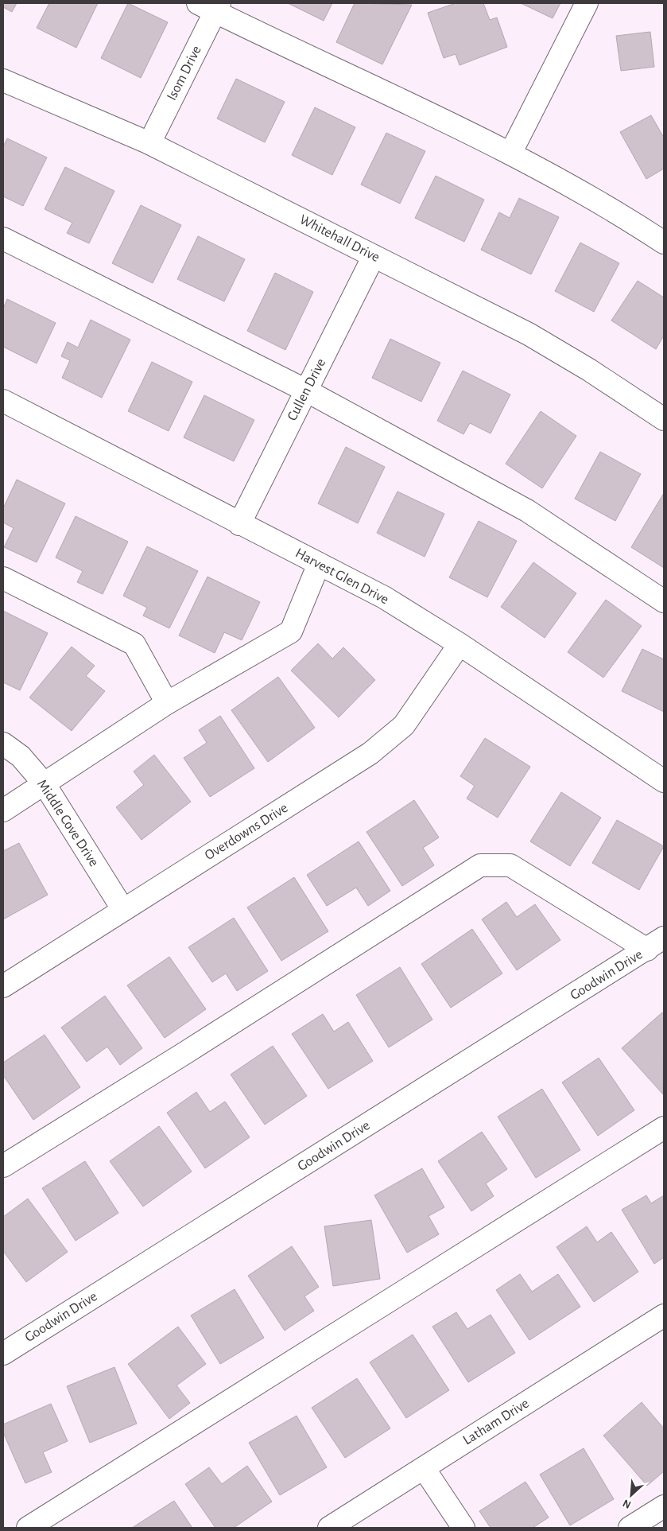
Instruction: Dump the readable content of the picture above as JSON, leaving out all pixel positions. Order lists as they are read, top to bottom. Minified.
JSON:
{"streets":{"street":["Isom Drive","Whitehall Drive","Cullen Drive","Harvest Glen Drive","Middle Cove Drive","Overdowns Drive","Goodwin Drive","Latham Drive"]},"crossings":[["Isom Drive","Whitehall Drive"],["Whitehall Drive","Cullen Drive"],["Cullen Drive","Harvest Glen Drive"],["Harvest Glen Drive","Overdowns Drive"],["Middle Cove Drive","Overdowns Drive"]],"north":"bottom left"}
